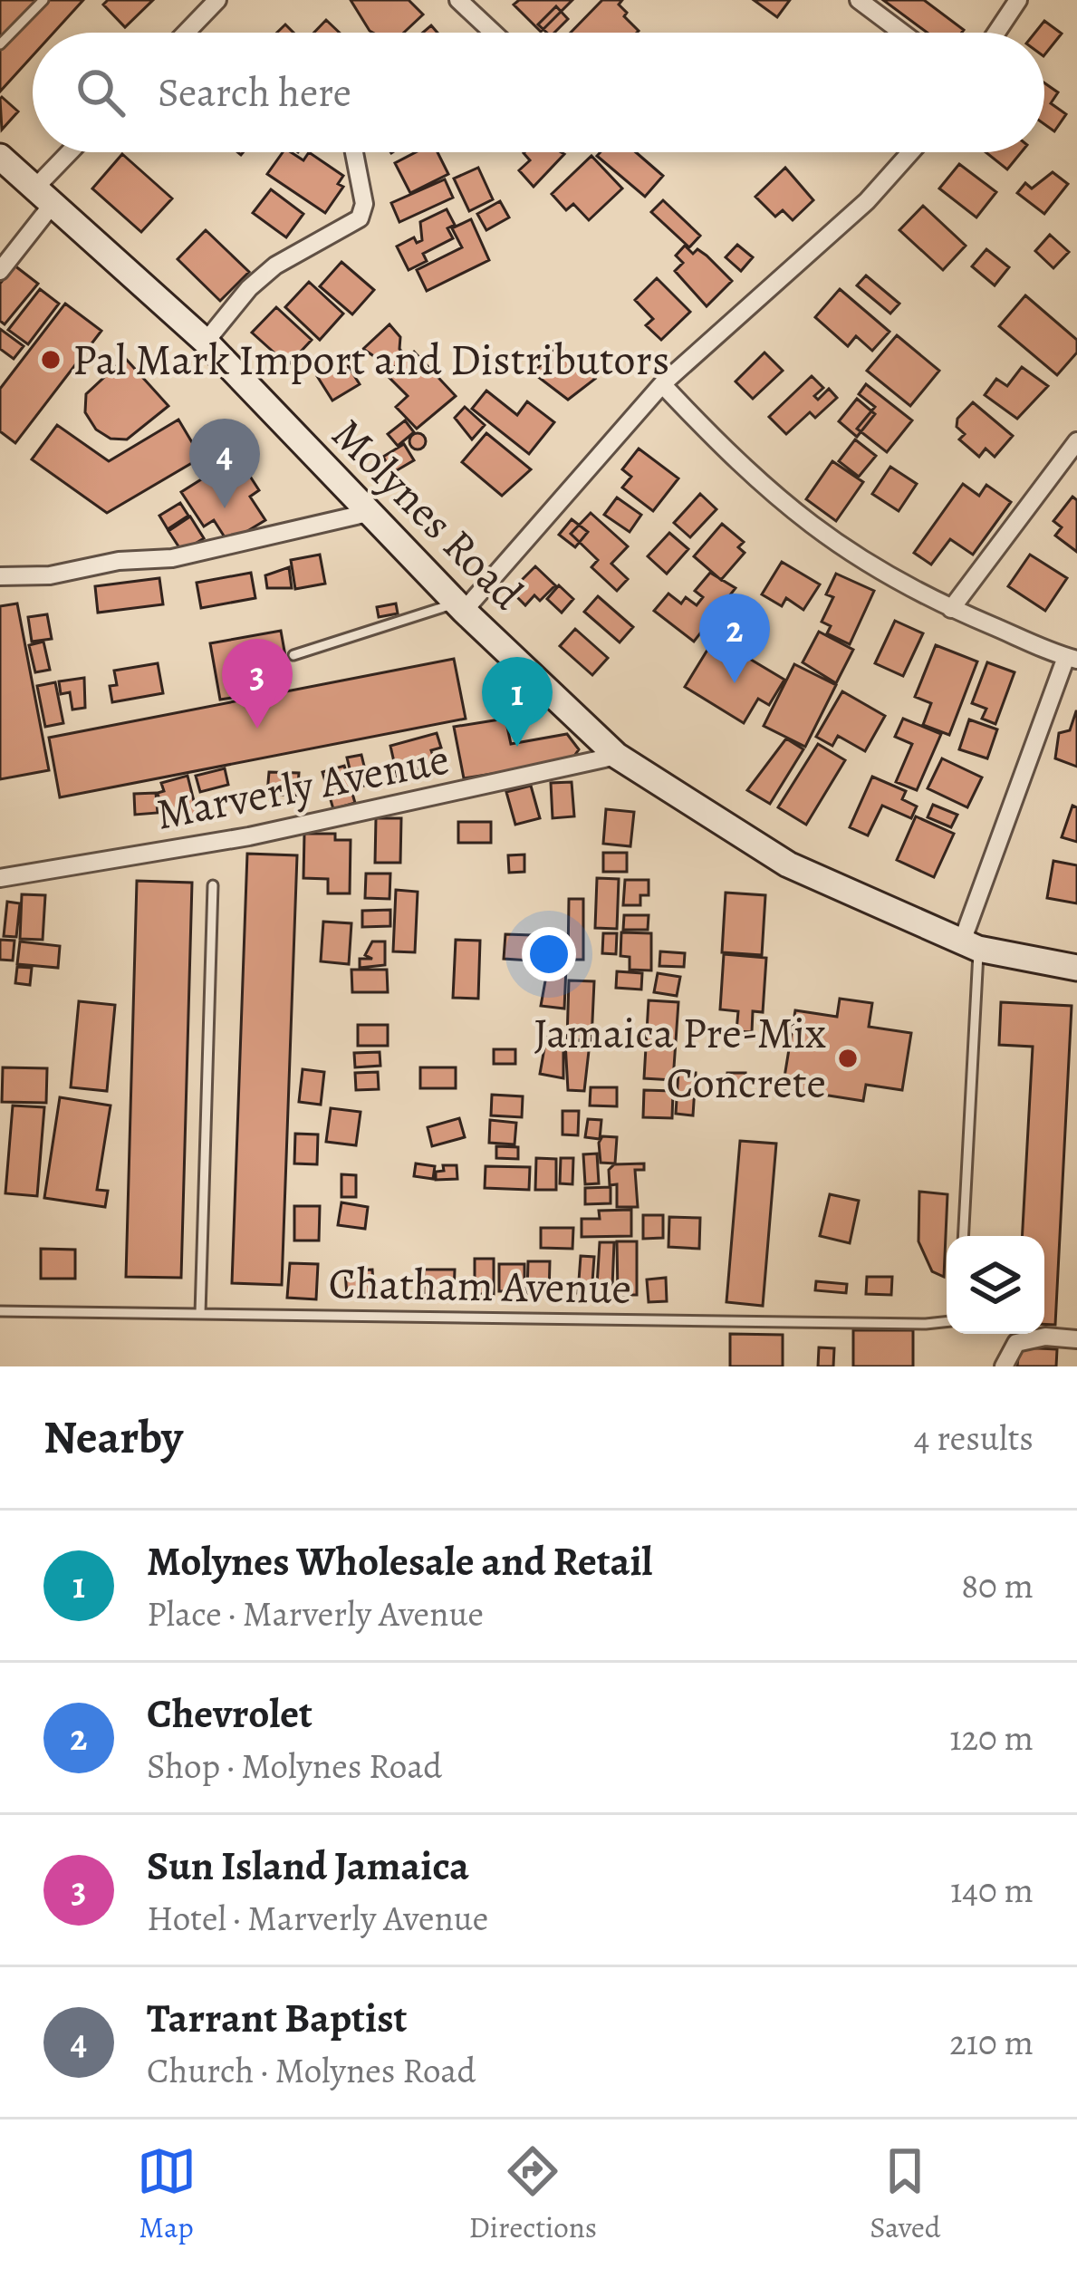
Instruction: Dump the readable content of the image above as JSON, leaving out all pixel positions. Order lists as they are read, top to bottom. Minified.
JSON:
{"streets":{"main road":["Molynes Road"],"street":["Marverly Avenue"],"lane":["Chatham Avenue"]},"crossings":[["Molynes Road","Marverly Avenue"]],"places":["Pal Mark Import and Distributors","Jamaica Pre-Mix Concrete"],"page":{"search":"Search here","pins":["4","2","3","1"],"heading":["Nearby","4 results"],"list":[{"mark":"1","name":"Molynes Wholesale and Retail","note":"Place · Marverly Avenue","value":"80 m"},{"mark":"2","name":"Chevrolet","note":"Shop · Molynes Road","value":"120 m"},{"mark":"3","name":"Sun Island Jamaica","note":"Hotel · Marverly Avenue","value":"140 m"},{"mark":"4","name":"Tarrant Baptist","note":"Church · Molynes Road","value":"210 m"}],"nav":["Map","Directions","Saved"]}}
